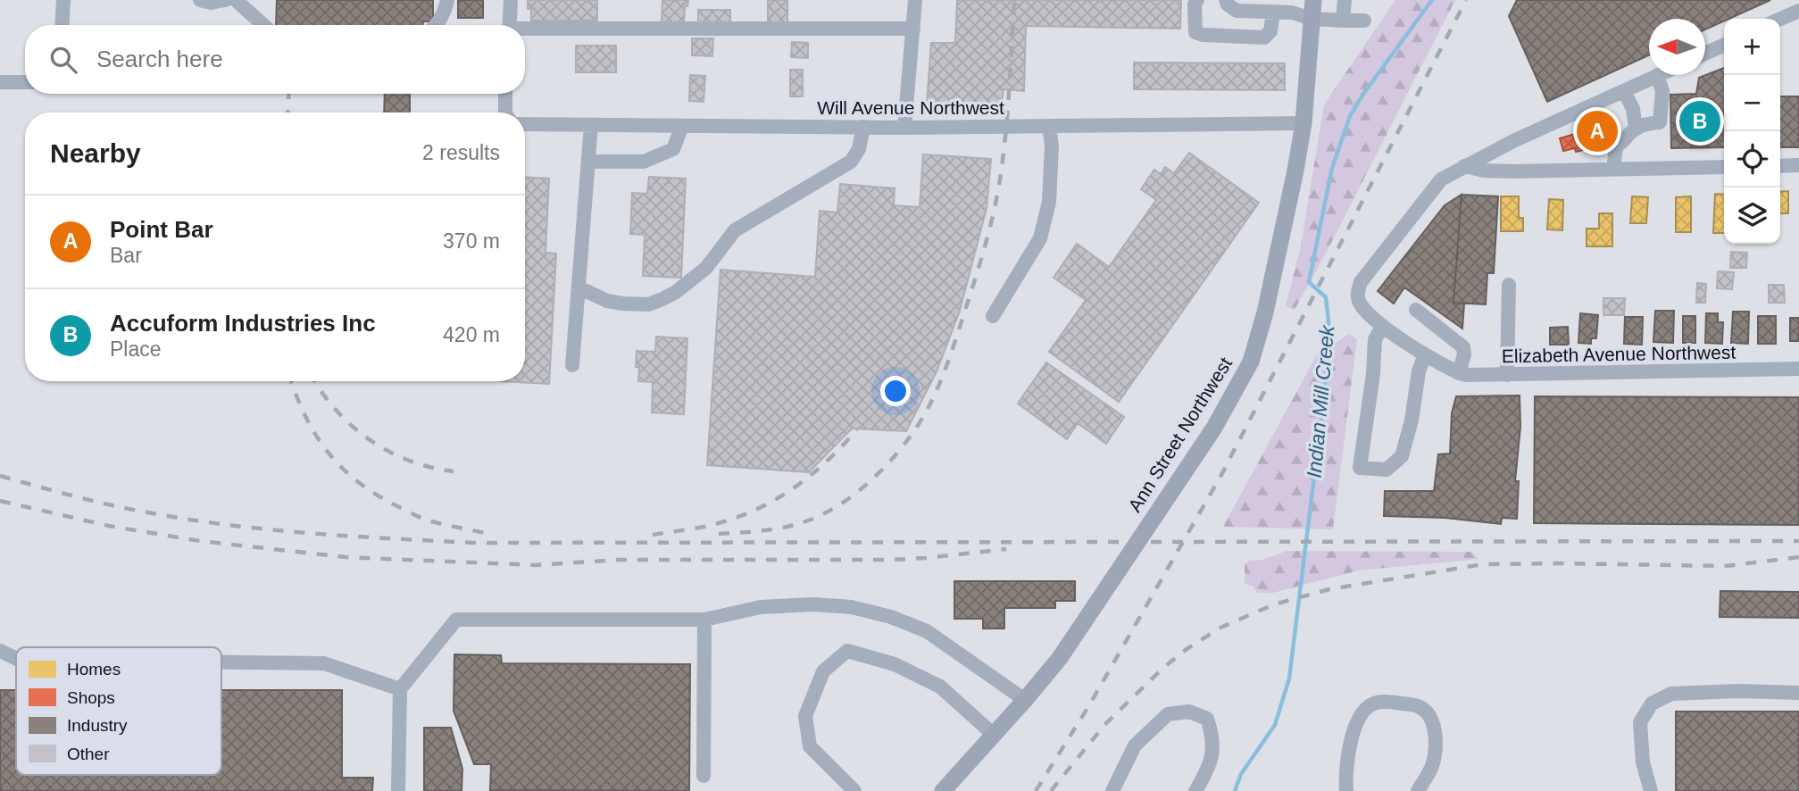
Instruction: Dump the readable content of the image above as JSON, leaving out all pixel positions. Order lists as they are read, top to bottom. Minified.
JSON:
{"streets":{"main road":["Ann Street Northwest"],"street":["Will Avenue Northwest","Elizabeth Avenue Northwest"]},"crossings":[["Will Avenue Northwest","Ann Street Northwest"]],"water":["Indian Mill Creek"],"legend":["Homes","Shops","Industry","Other"],"north":"left","page":{"map_buttons":["+","−"],"search":"Search here","pins":["B","A"],"heading":["Nearby","2 results"],"list":[{"mark":"A","name":"Point Bar","note":"Bar","value":"370 m"},{"mark":"B","name":"Accuform Industries Inc","note":"Place","value":"420 m"}]}}
